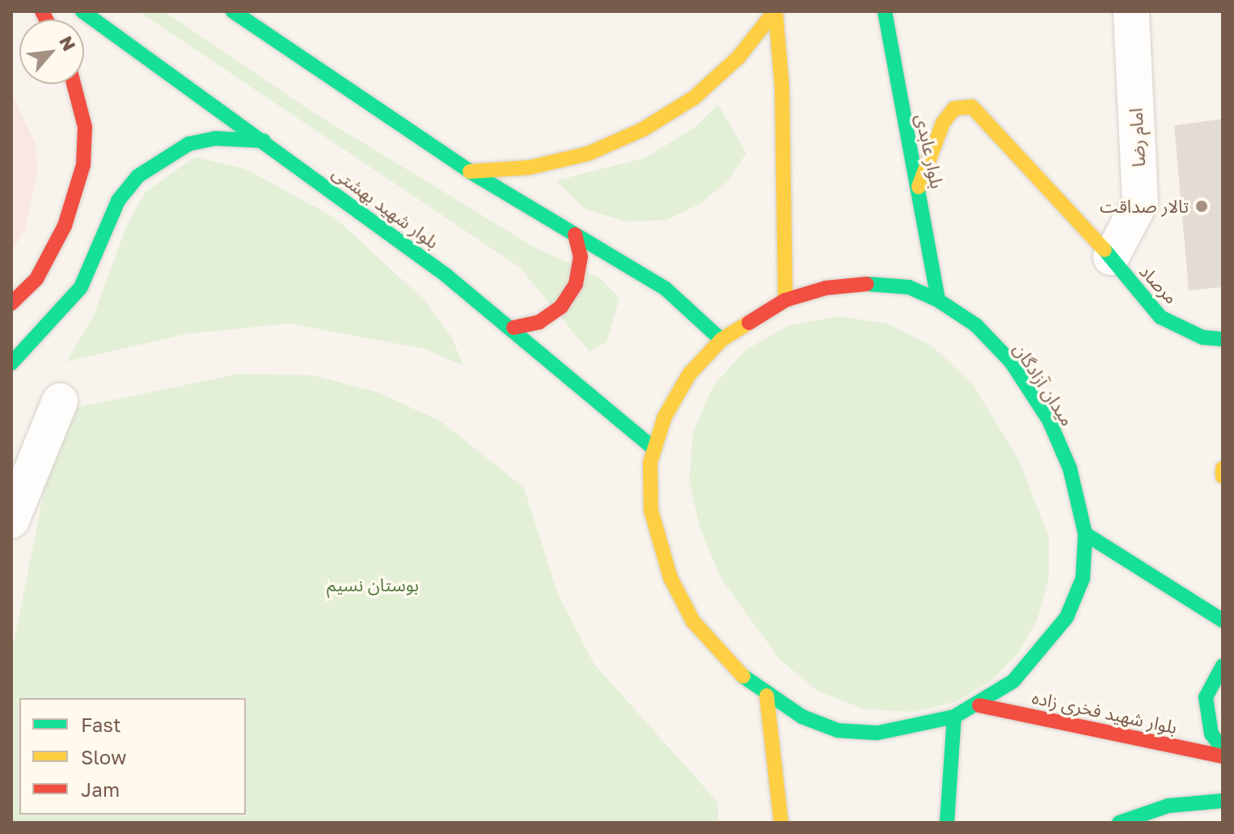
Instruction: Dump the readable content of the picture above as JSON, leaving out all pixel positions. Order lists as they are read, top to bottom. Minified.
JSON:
{"streets":{"main road":["بلوار عابدی","بلوار شهید بهشتی","مرصاد","میدان آزادگان","بلوار شهید فخری زاده"],"street":["امام رضا"]},"crossings":[["امام رضا","مرصاد"],["بلوار عابدی","مرصاد"],["بلوار عابدی","میدان آزادگان"],["بلوار شهید بهشتی","میدان آزادگان"],["میدان آزادگان","بلوار شهید فخری زاده"]],"parks":["بوستان نسیم"],"places":["تالار صداقت"],"legend":["Fast","Slow","Jam"],"north":"top right"}
